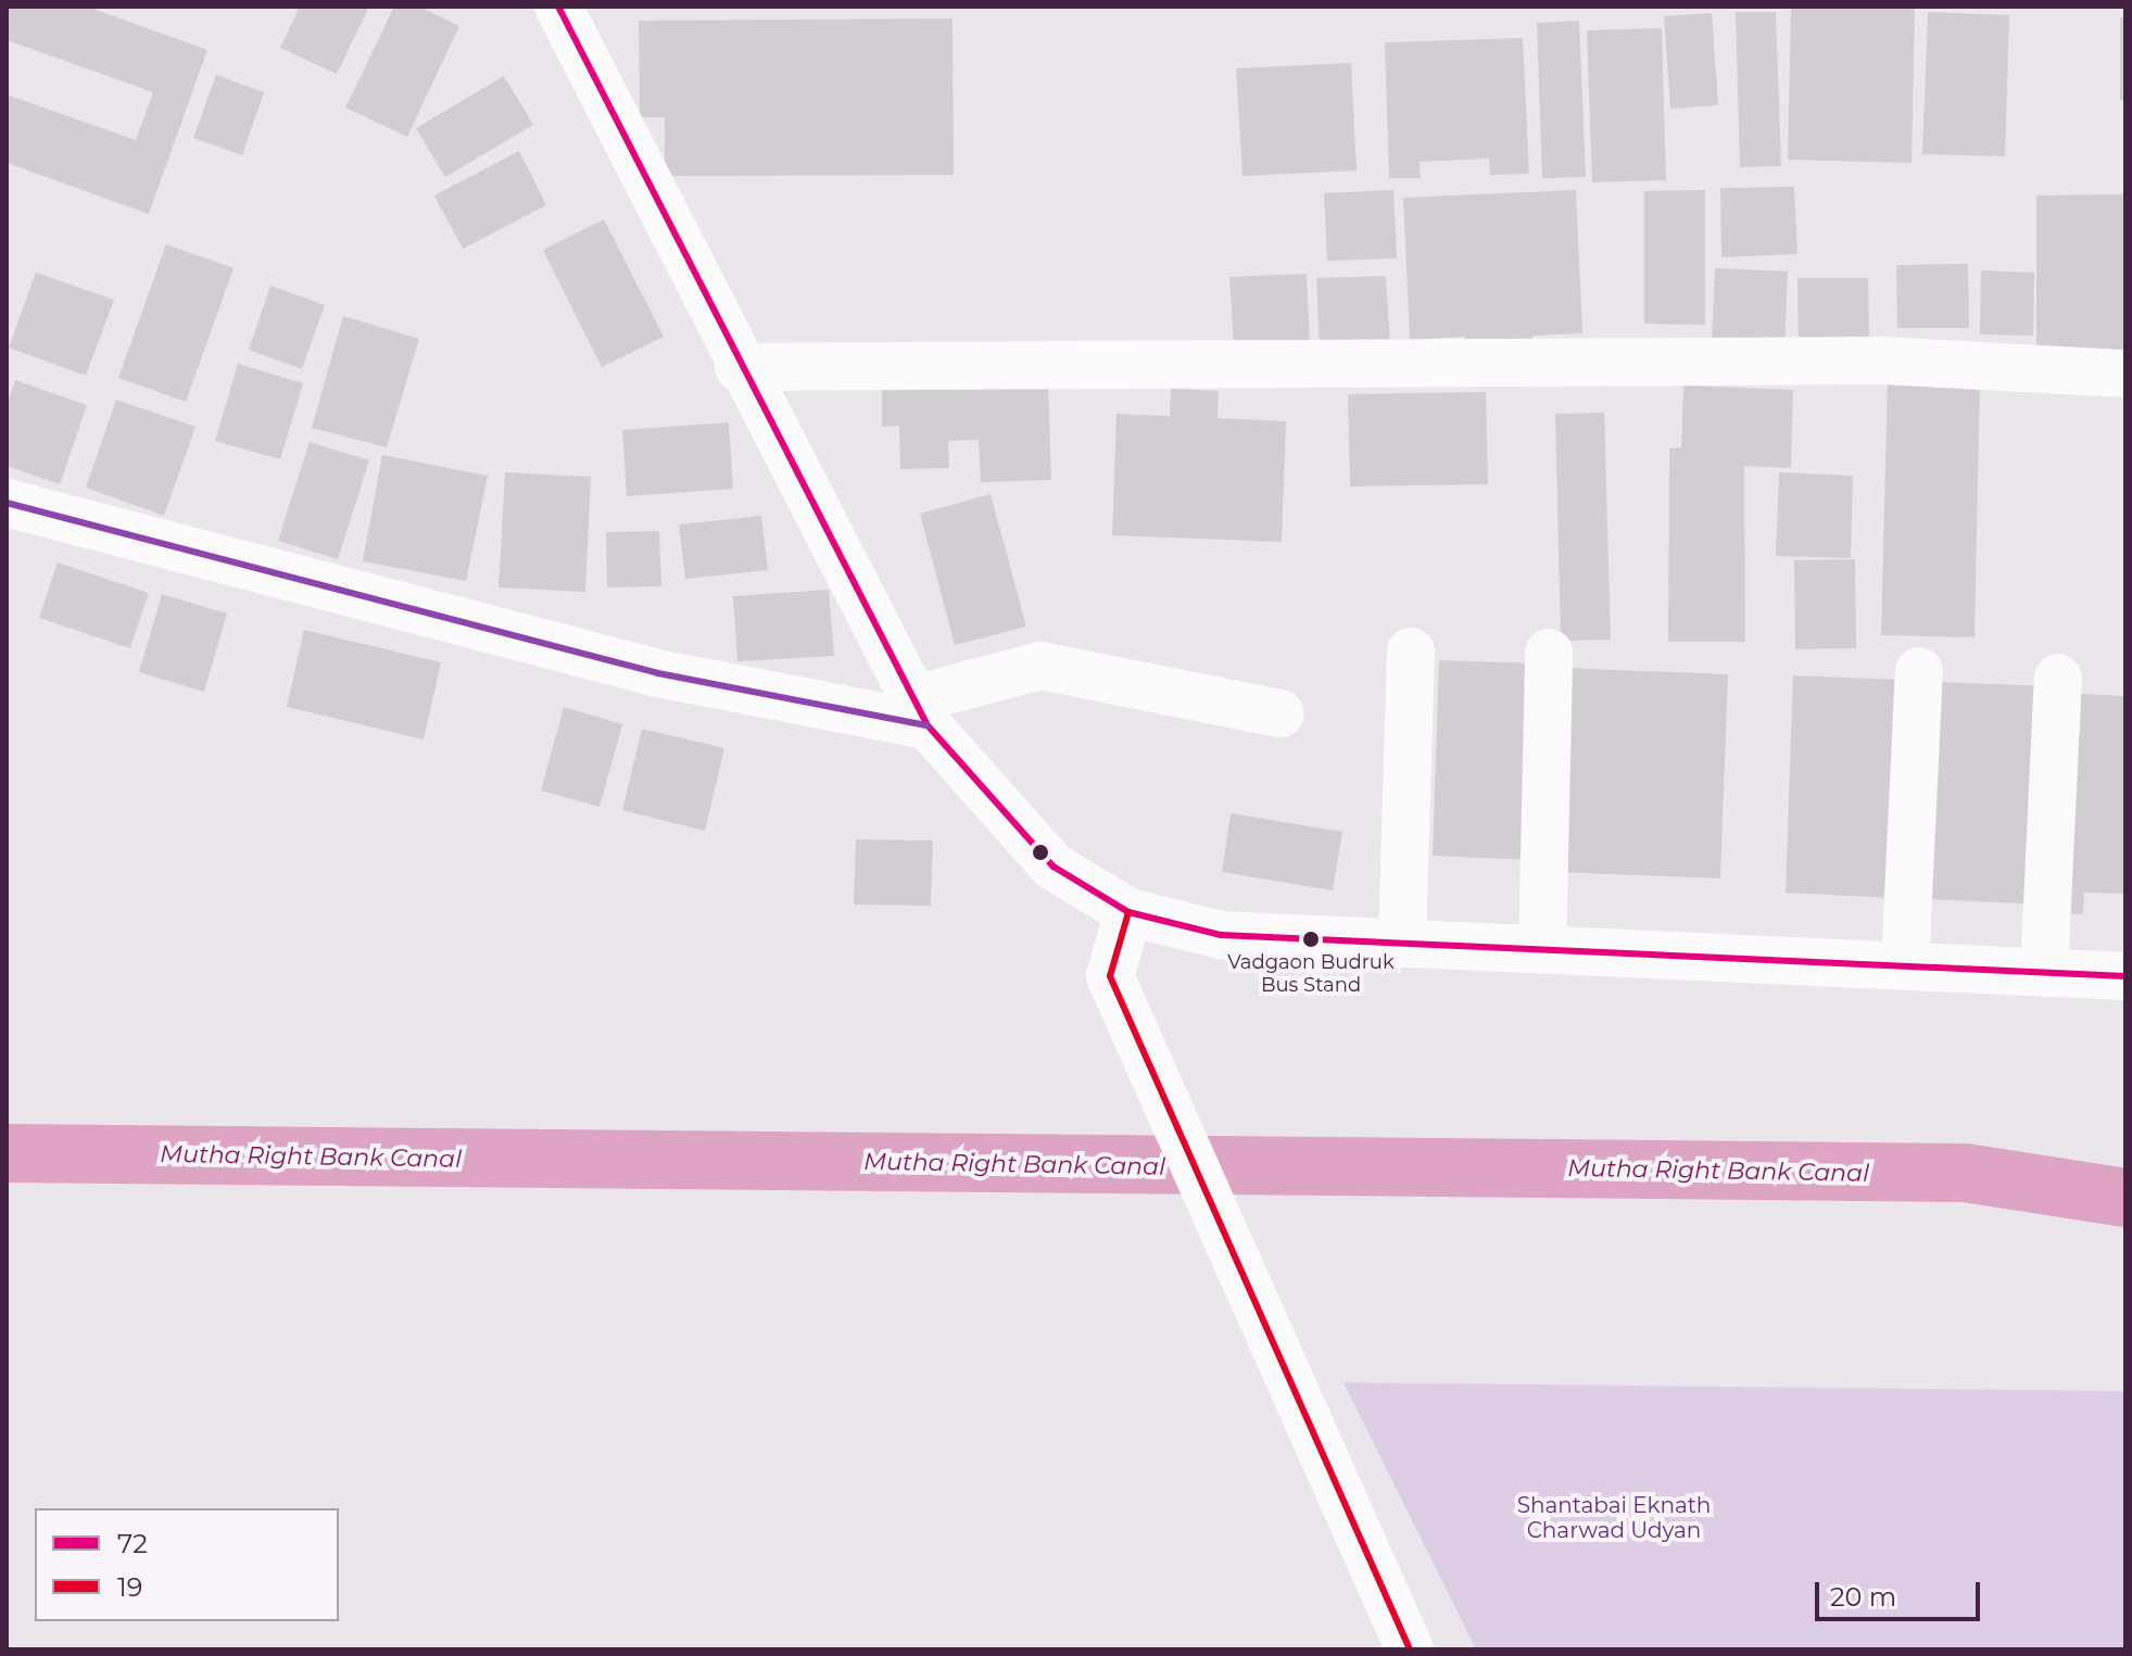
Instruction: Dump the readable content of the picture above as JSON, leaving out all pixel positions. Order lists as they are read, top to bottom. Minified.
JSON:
{"water":["Mutha Right Bank Canal"],"parks":["Shantabai Eknath Charwad Udyan"],"places":["Vadgaon Budruk Bus Stand"],"lines":["transit line 72","transit line 19"],"legend":["72","19"],"scale_bar":"20 m"}
